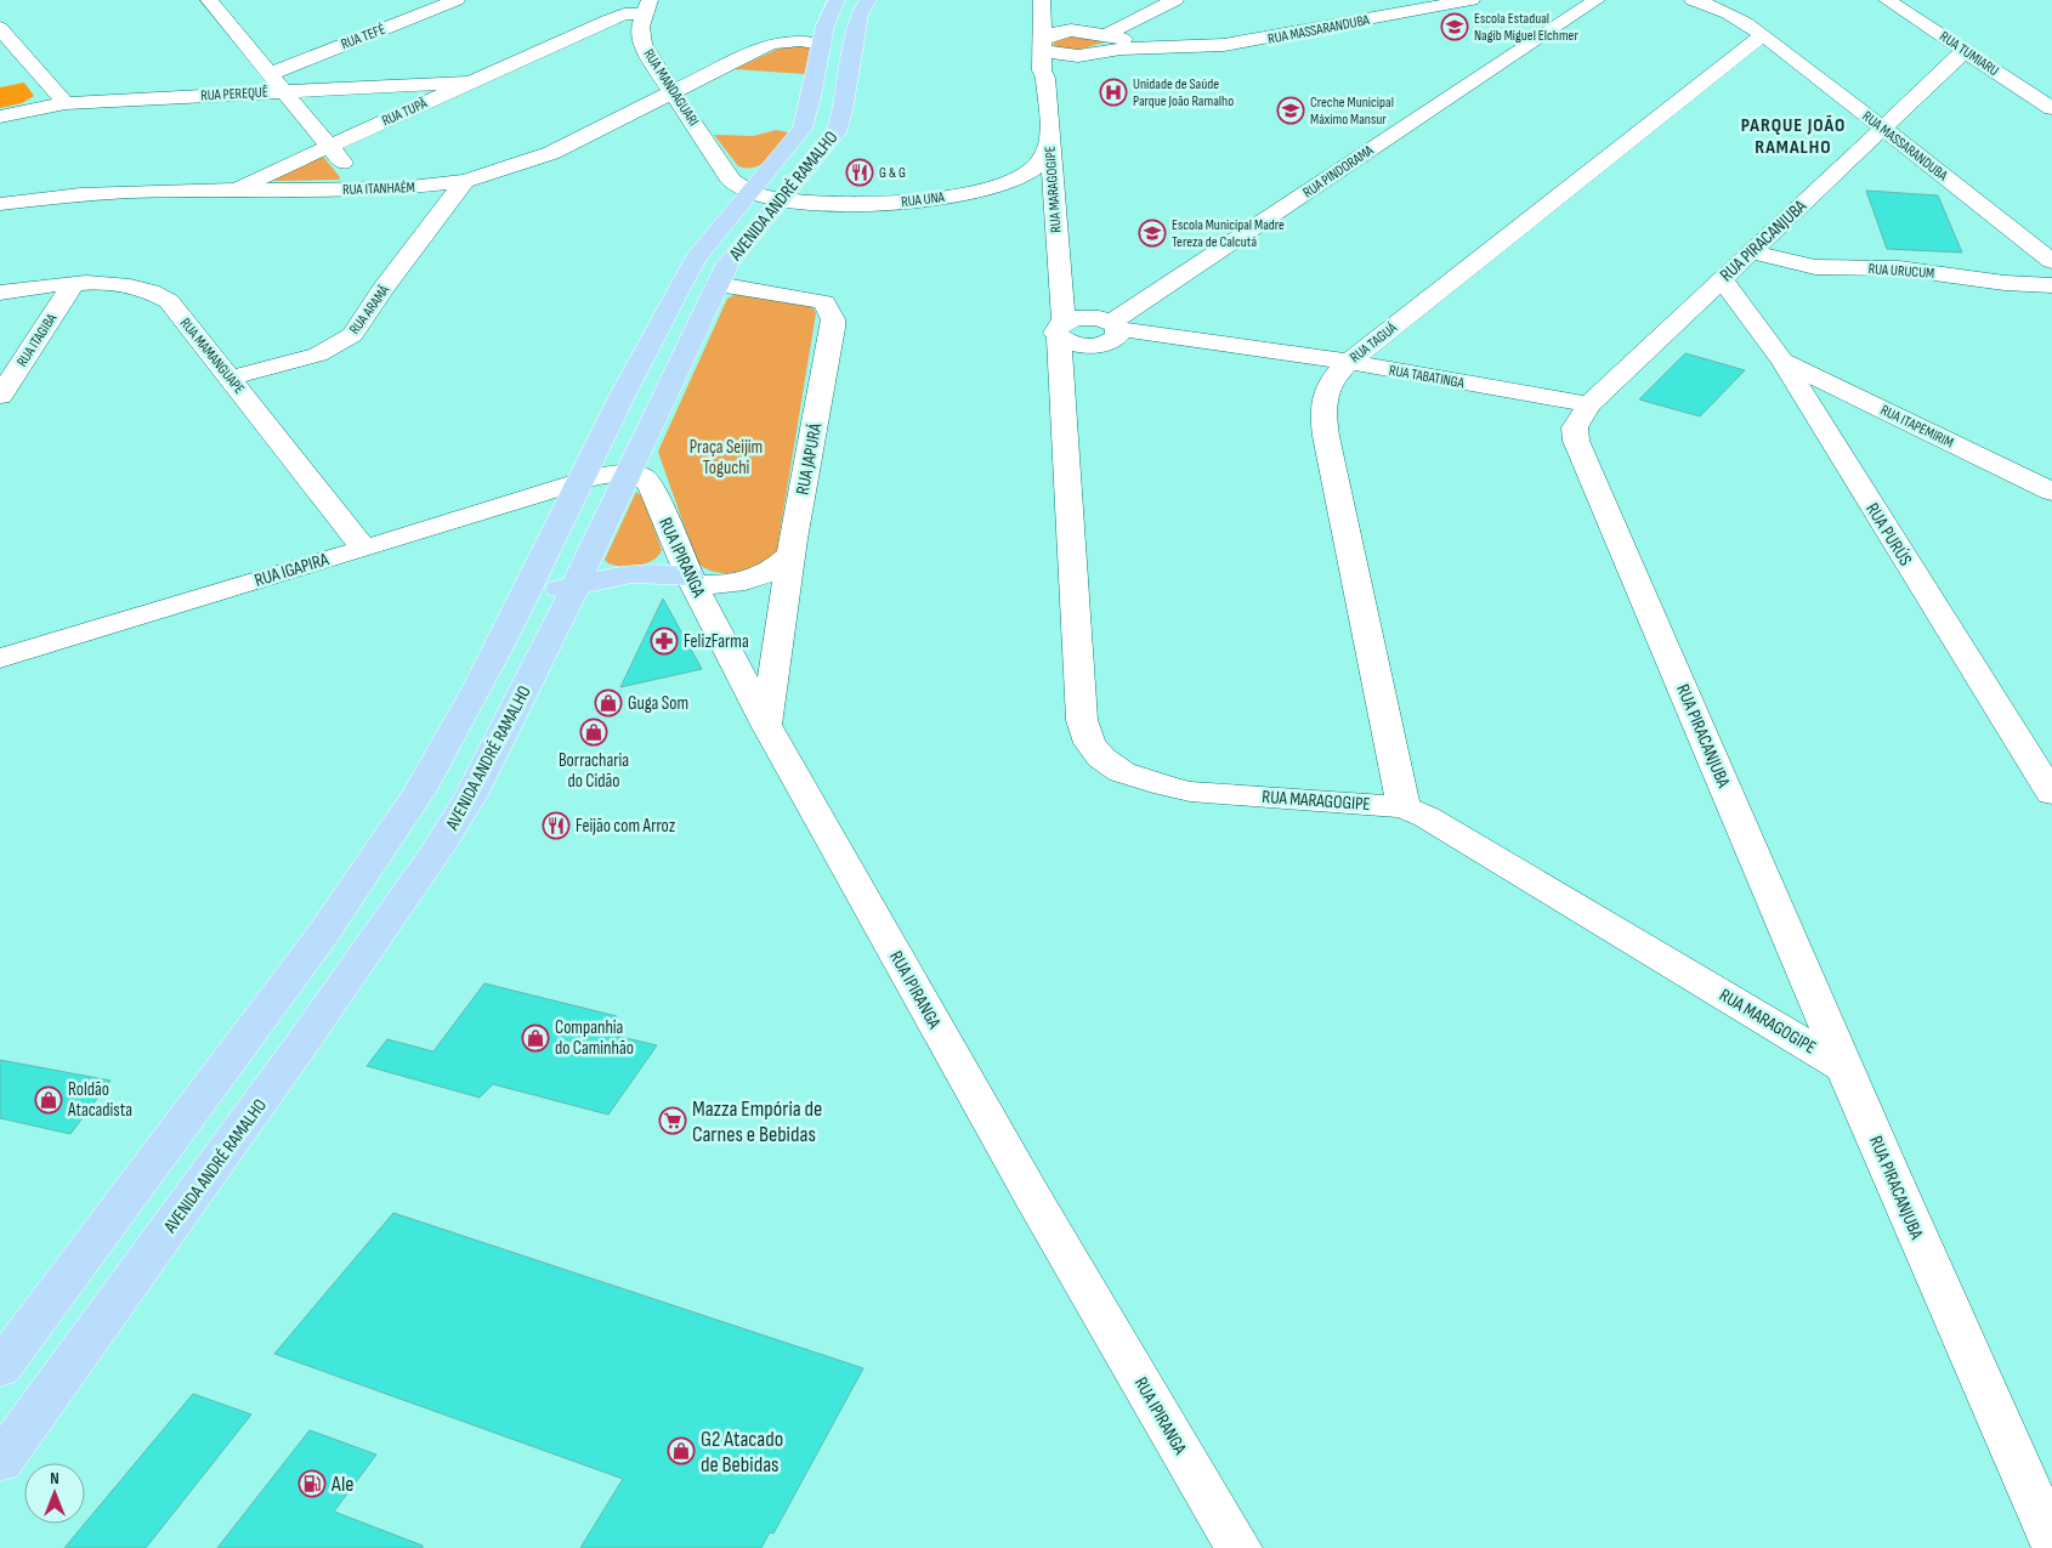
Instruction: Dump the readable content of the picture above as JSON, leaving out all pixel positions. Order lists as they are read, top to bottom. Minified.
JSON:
{"streets":{"main road":["AVENIDA ANDRÉ RAMALHO"],"street":["RUA MASSARANDUBA","RUA TEFÉ","RUA TUMIARU","RUA MANDAGUARI","RUA PEREQUÊ","RUA TUPÃ","RUA PINDORAMA","RUA ITANHAÉM","RUA MARAGOGIPE","RUA UNA","RUA PIRACANJUBA","RUA URUCUM","RUA ARAMÃ","RUA ITAGIBA","RUA TAGUÁ","RUA MAMANGUAPE","RUA TABATINGA","RUA ITAPEMIRIM","RUA JAPURÁ","RUA PURÚS","RUA IPIRANGA","RUA IGAPIRA"]},"crossings":[["RUA MASSARANDUBA","RUA PIRACANJUBA"],["RUA MASSARANDUBA","RUA TAGUÁ"],["RUA TUMIARU","RUA PIRACANJUBA"],["RUA MANDAGUARI","RUA TUPÃ"],["RUA MANDAGUARI","RUA ITANHAÉM"],["RUA MANDAGUARI","AVENIDA ANDRÉ RAMALHO"],["RUA MANDAGUARI","RUA UNA"],["RUA PEREQUÊ","RUA TUPÃ"],["RUA TUPÃ","RUA ITANHAÉM"],["RUA PINDORAMA","RUA TABATINGA"],["RUA ITANHAÉM","AVENIDA ANDRÉ RAMALHO"],["RUA ITANHAÉM","RUA ARAMÃ"],["RUA MARAGOGIPE","RUA UNA"],["RUA MARAGOGIPE","RUA PIRACANJUBA"],["RUA MARAGOGIPE","RUA TAGUÁ"],["AVENIDA ANDRÉ RAMALHO","RUA UNA"],["AVENIDA ANDRÉ RAMALHO","RUA JAPURÁ"],["AVENIDA ANDRÉ RAMALHO","RUA IPIRANGA"],["AVENIDA ANDRÉ RAMALHO","RUA IGAPIRA"],["RUA PIRACANJUBA","RUA URUCUM"],["RUA PIRACANJUBA","RUA TABATINGA"],["RUA PIRACANJUBA","RUA PURÚS"],["RUA ARAMÃ","RUA MAMANGUAPE"],["RUA ITAGIBA","RUA MAMANGUAPE"],["RUA TAGUÁ","RUA TABATINGA"],["RUA MAMANGUAPE","RUA IGAPIRA"],["RUA ITAPEMIRIM","RUA PURÚS"],["RUA JAPURÁ","RUA IPIRANGA"]],"districts":["PARQUE JOÃO RAMALHO"],"parks":["Praça Seijim Toguchi"],"places":{"school or university":["Escola Estadual Nagib Miguel Elchmer","Creche Municipal Máximo Mansur","Escola Municipal Madre Tereza de Calcutá"],"hospital":["Unidade de Saúde Parque João Ramalho"],"restaurant":["G & G","Feijão com Arroz"],"pharmacy":["FelizFarma"],"shop":["Guga Som","Borracharia do Cidão","Companhia do Caminhão","Roldão Atacadista","G2 Atacado de Bebidas"],"supermarket":["Mazza Empória de Carnes e Bebidas"],"fuel station":["Ale"]},"north":"top"}
